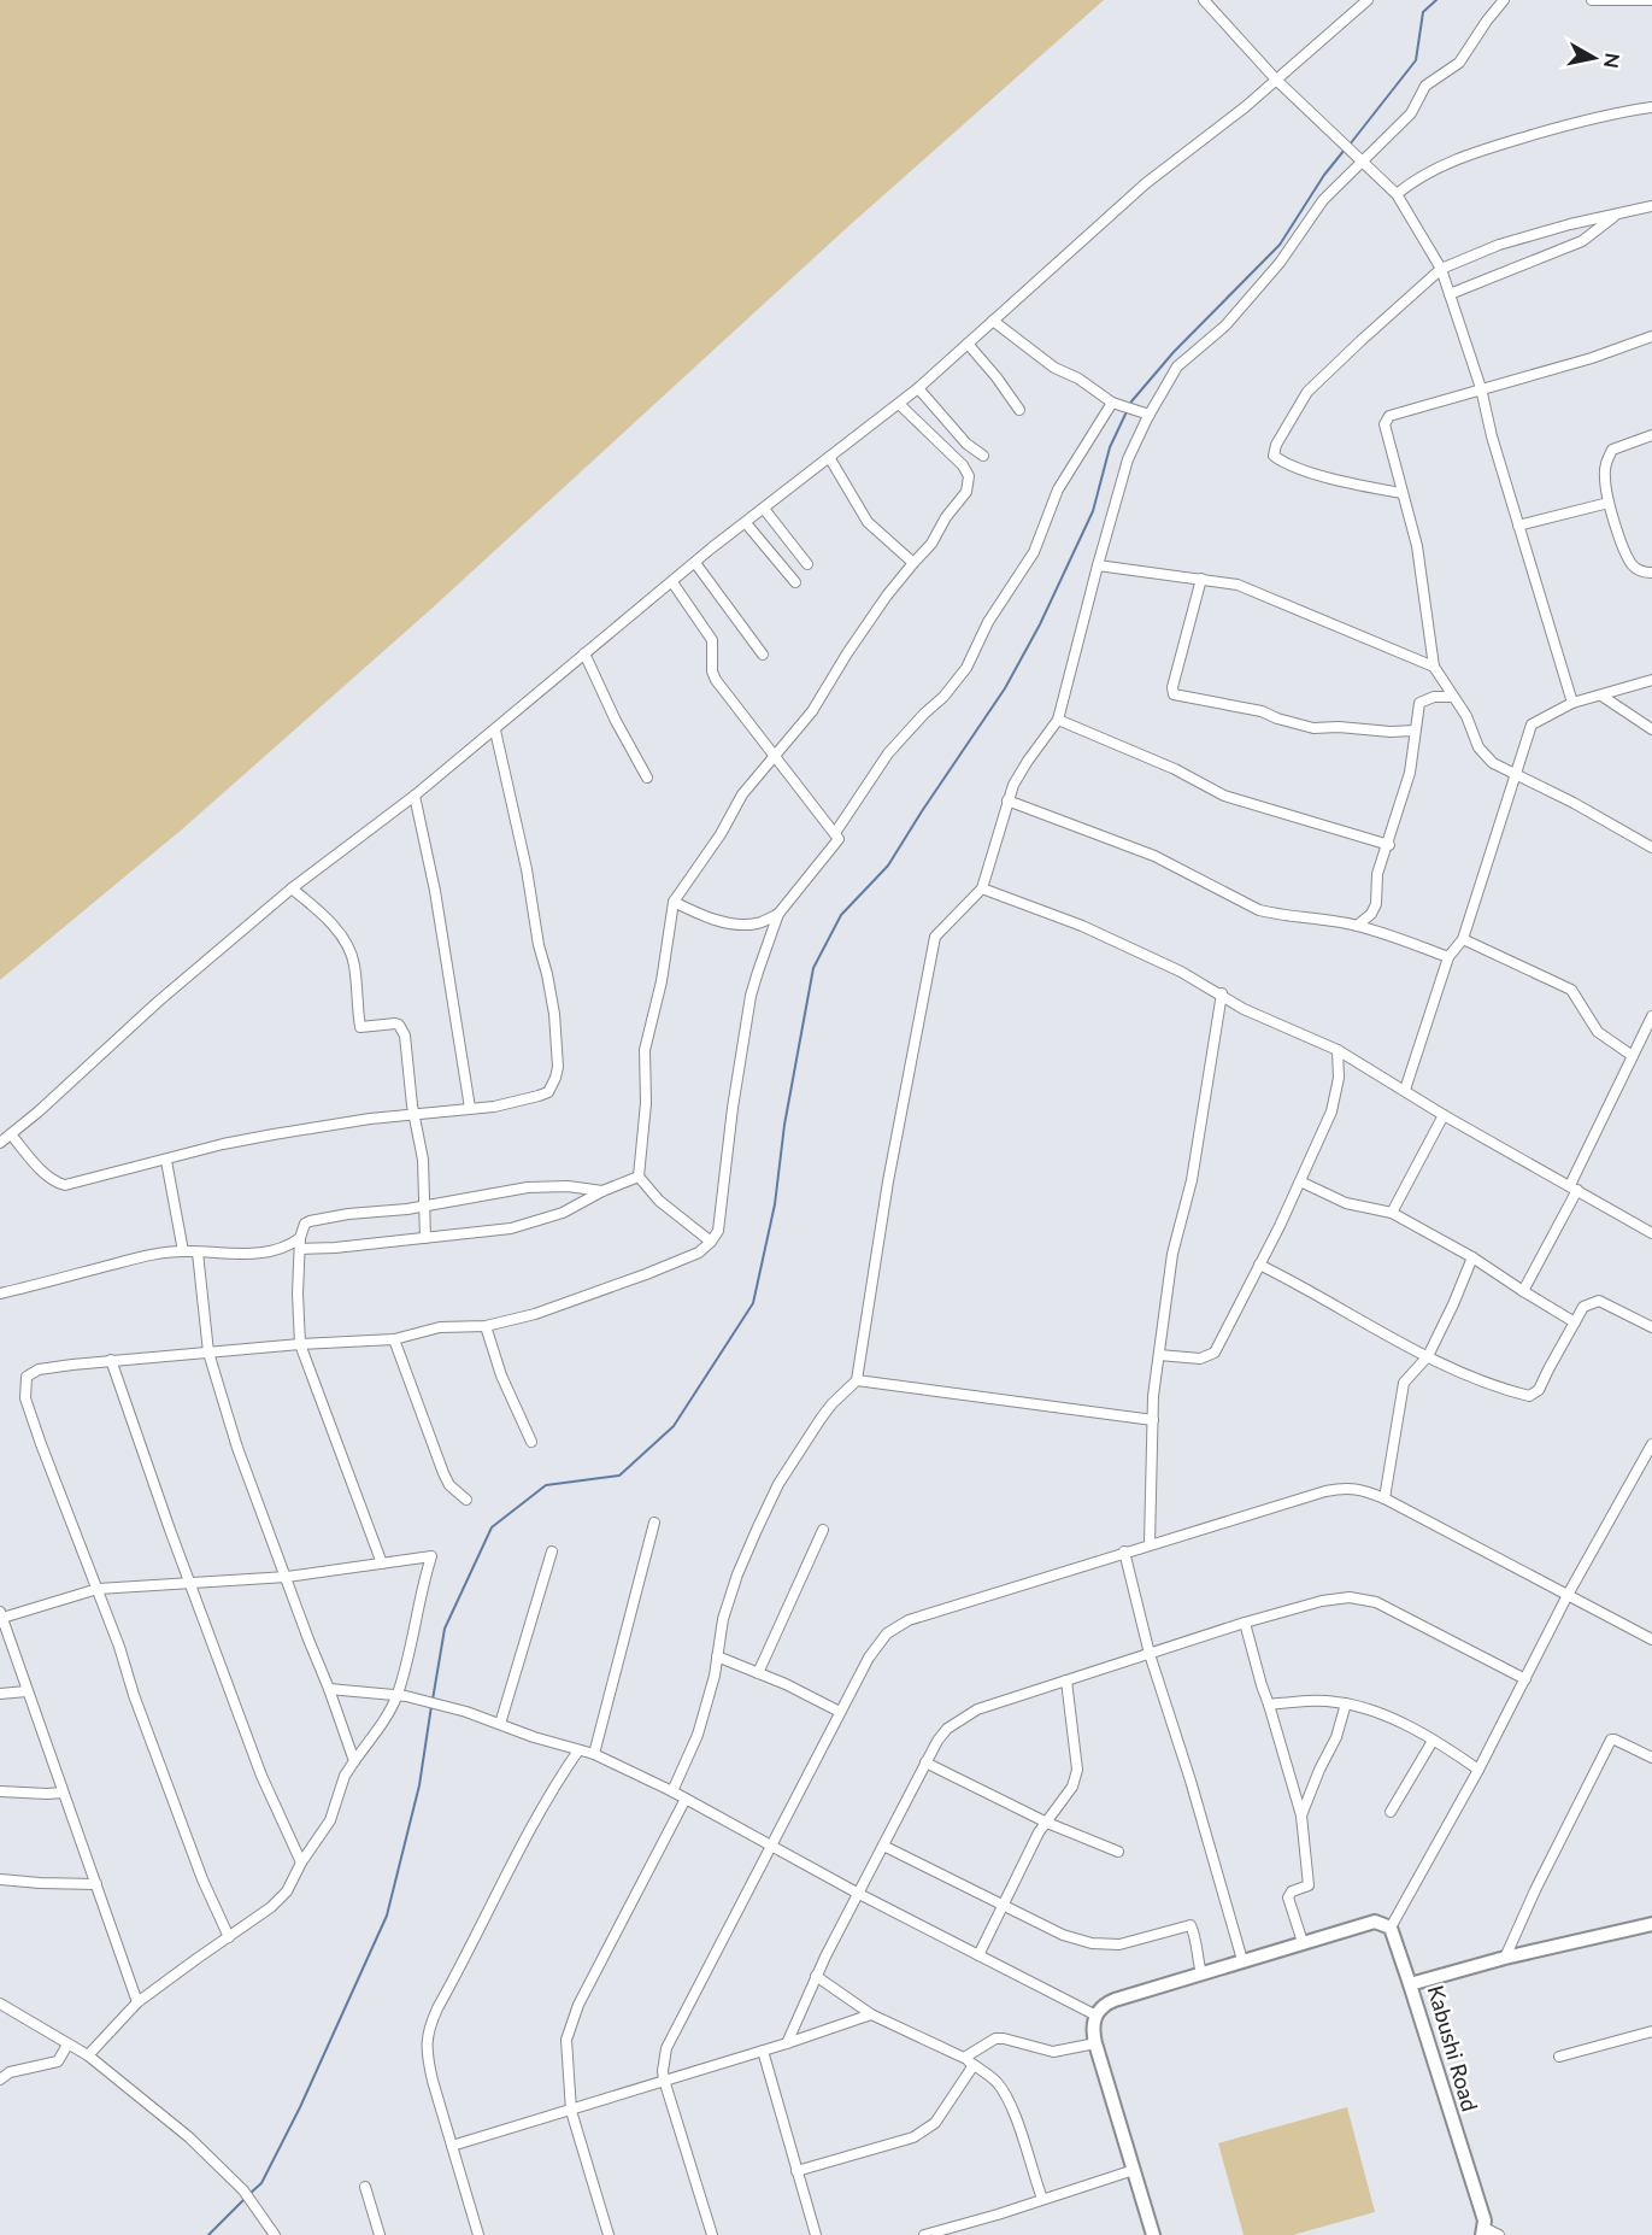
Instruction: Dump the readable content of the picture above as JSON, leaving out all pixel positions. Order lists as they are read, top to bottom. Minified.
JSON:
{"streets":{"main road":["Kabushi Road"]},"north":"right"}
